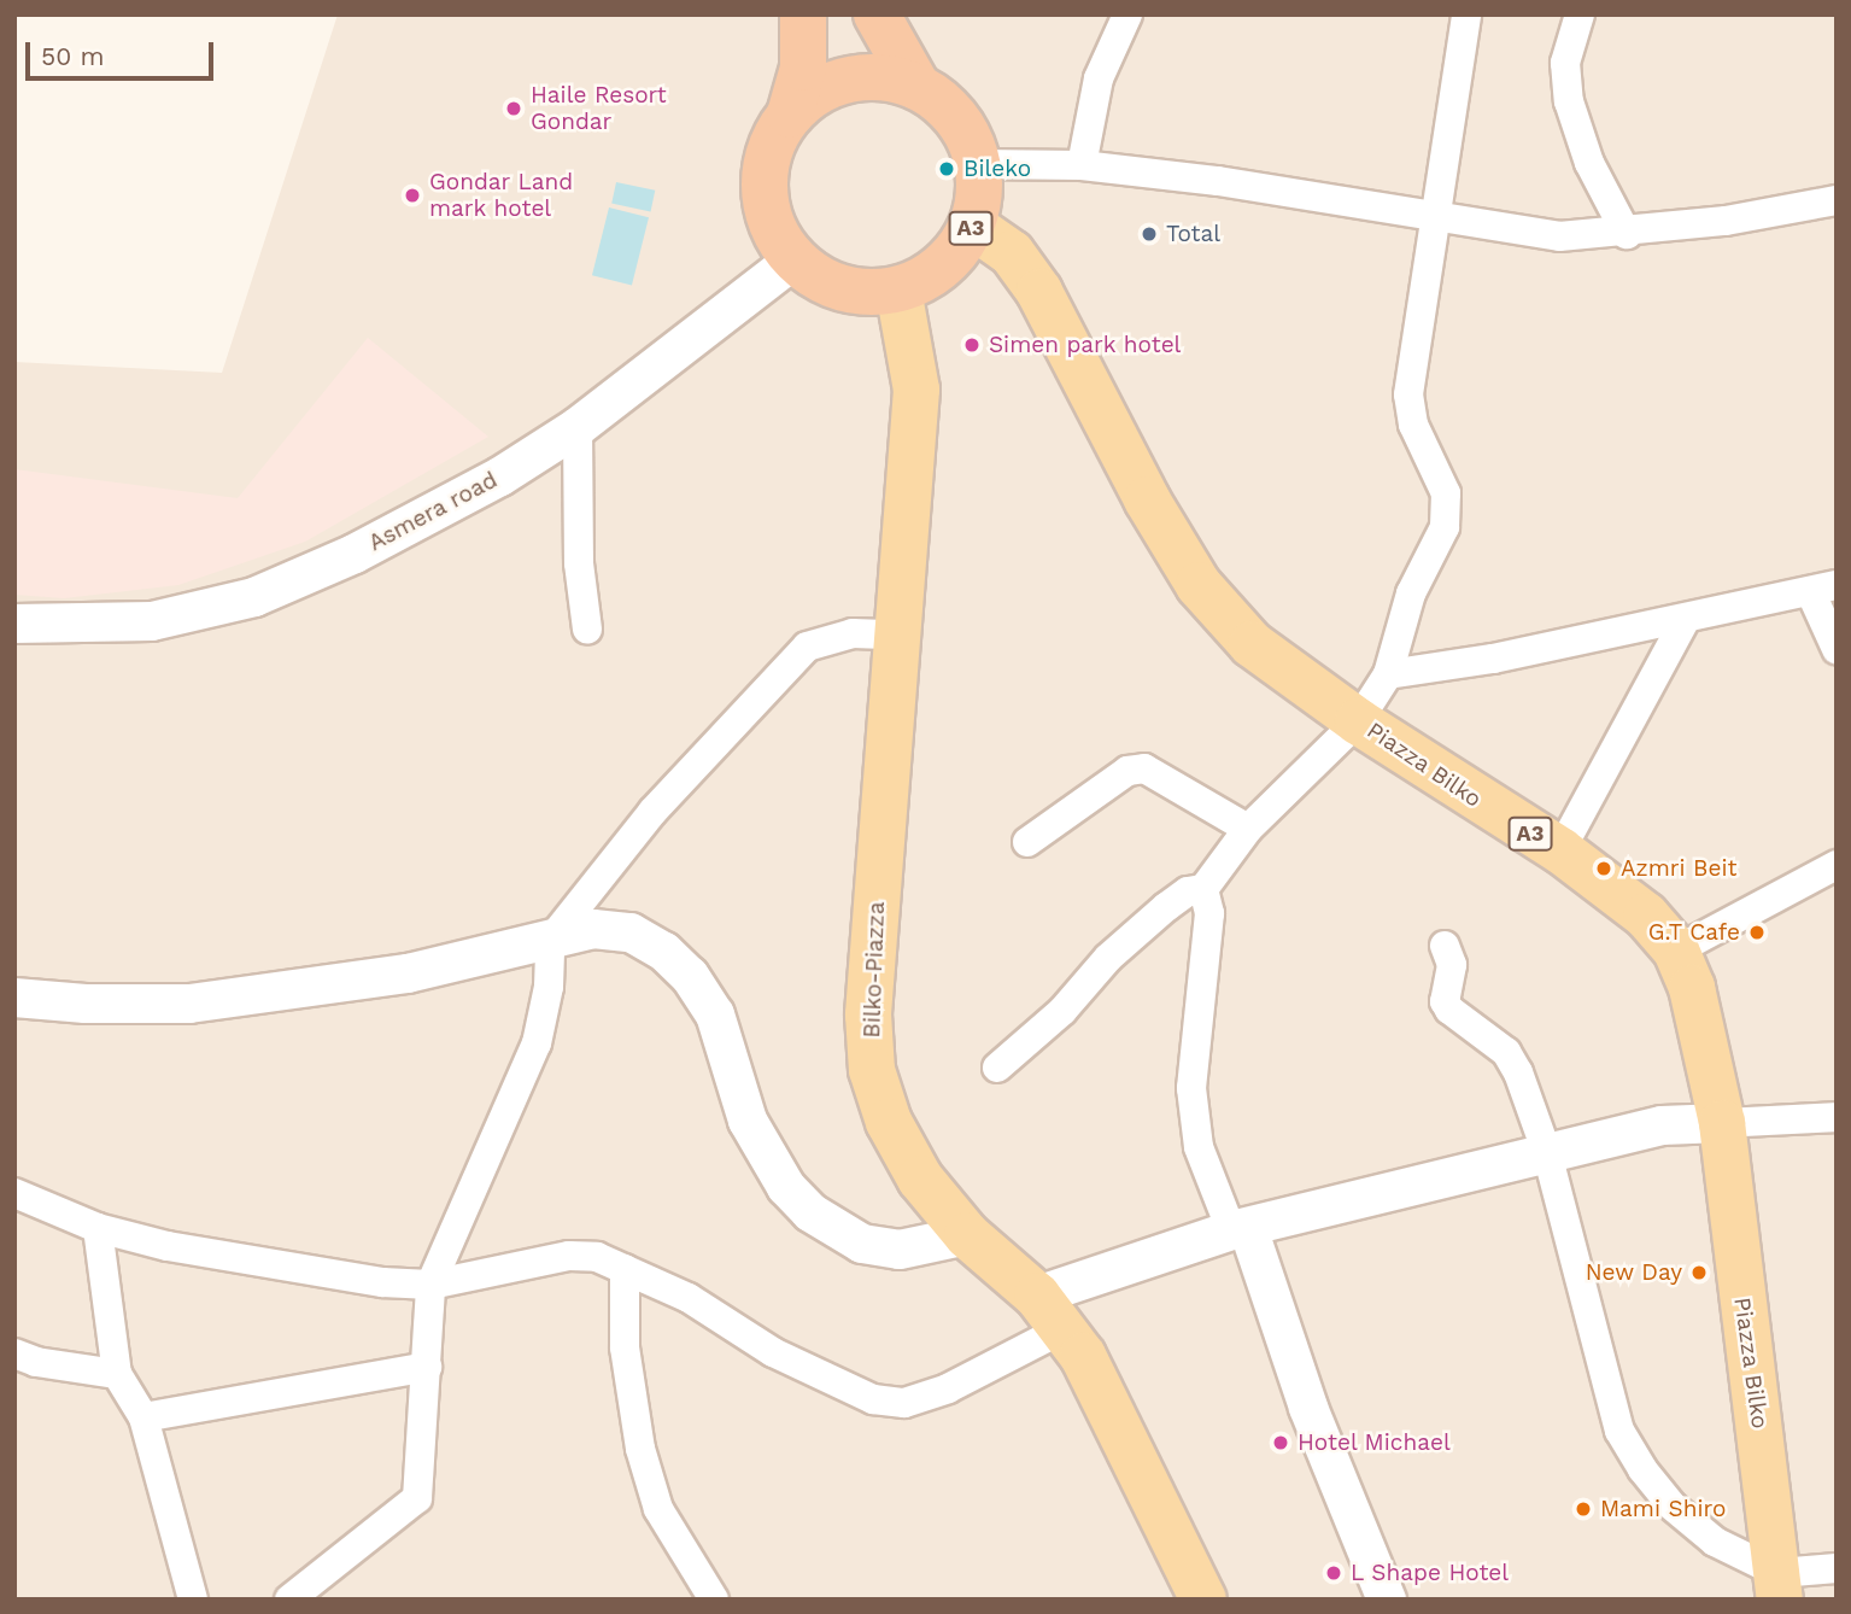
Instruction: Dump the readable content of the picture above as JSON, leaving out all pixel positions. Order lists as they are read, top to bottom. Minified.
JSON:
{"streets":{"highway":["A3"],"main road":["Piazza Bilko","Bilko-Piazza"],"street":["Asmera road"]},"crossings":[["A3","Asmera road"],["A3","Piazza Bilko"],["A3","Bilko-Piazza"],["Asmera road","Piazza Bilko"],["Asmera road","Bilko-Piazza"],["Piazza Bilko","Bilko-Piazza"]],"places":["Haile Resort Gondar","Bileko","Gondar Land mark hotel","Total","Simen park hotel","Azmri Beit","G.T Cafe","New Day","Hotel Michael","Mami Shiro","L Shape Hotel"],"scale_bar":"50 m"}
